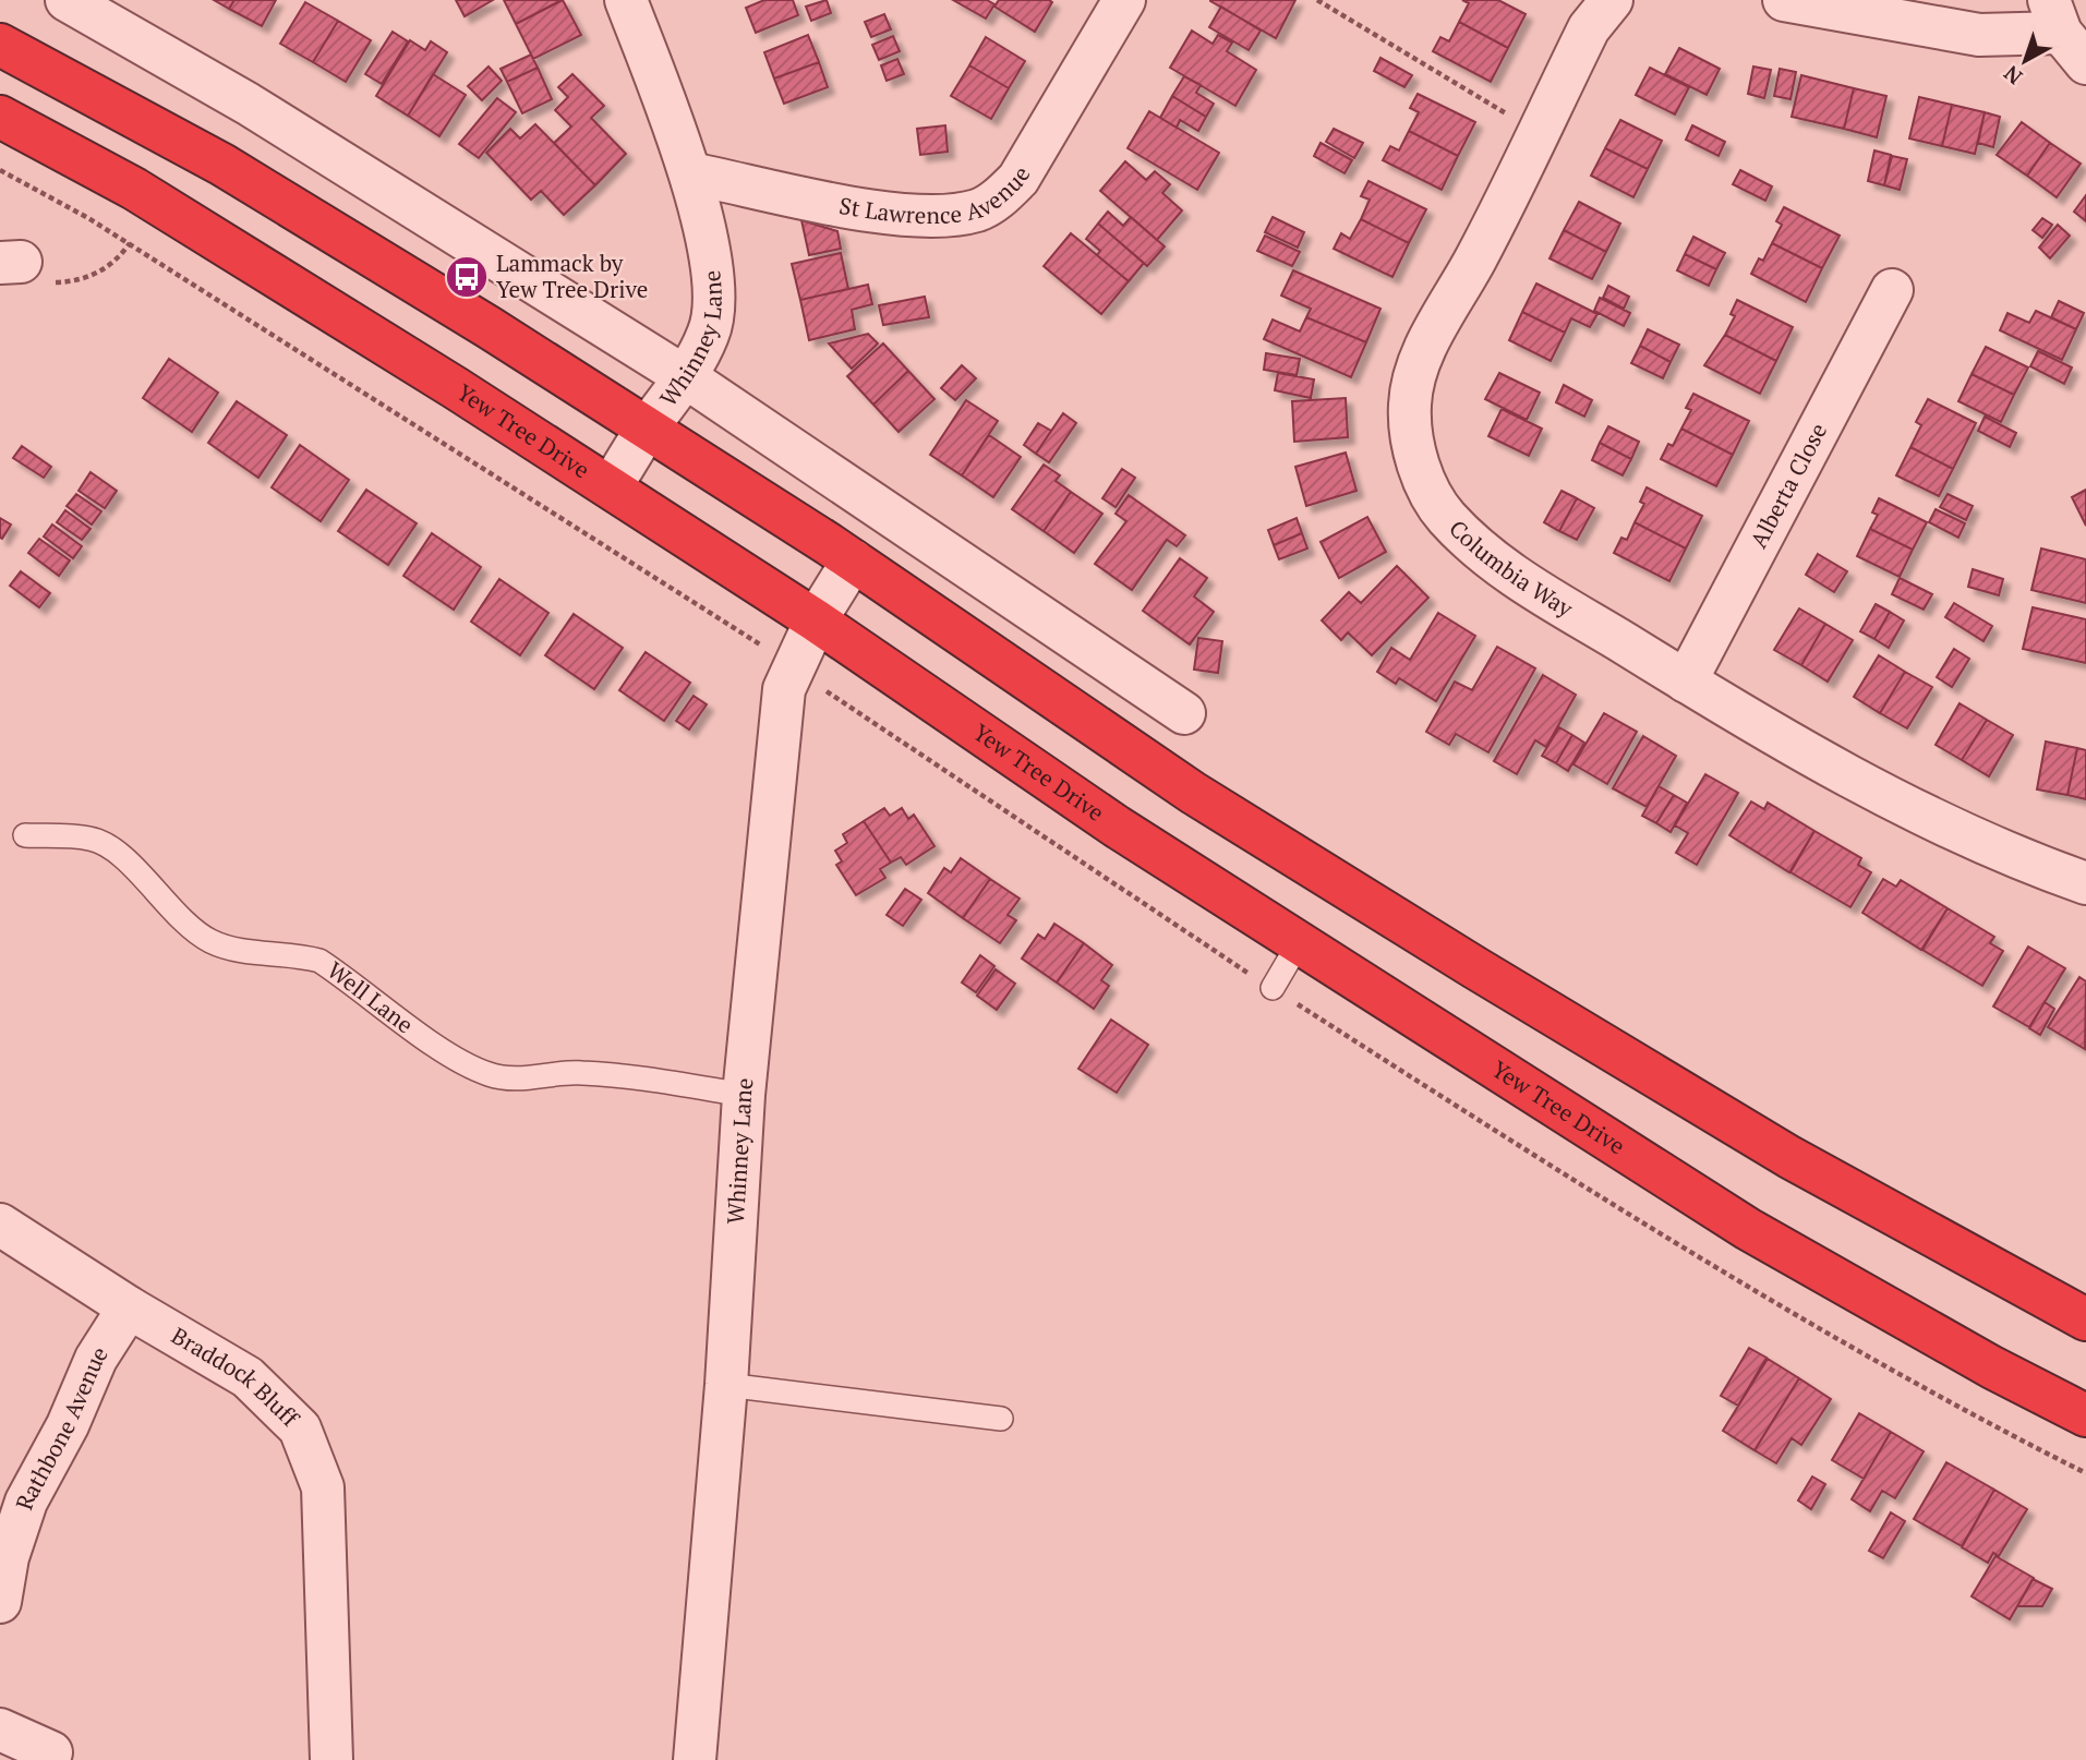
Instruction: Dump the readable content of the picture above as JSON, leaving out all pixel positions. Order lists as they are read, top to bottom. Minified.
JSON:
{"streets":{"highway":["Yew Tree Drive"],"street":["St Lawrence Avenue","Whinney Lane","Alberta Close","Columbia Way","Braddock Bluff","Rathbone Avenue"],"lane":["Well Lane"]},"crossings":[["St Lawrence Avenue","Whinney Lane"],["Whinney Lane","Yew Tree Drive"],["Whinney Lane","Well Lane"],["Alberta Close","Columbia Way"],["Braddock Bluff","Rathbone Avenue"]],"places":{"bus stop":["Lammack by Yew Tree Drive"]},"north":"bottom left"}
